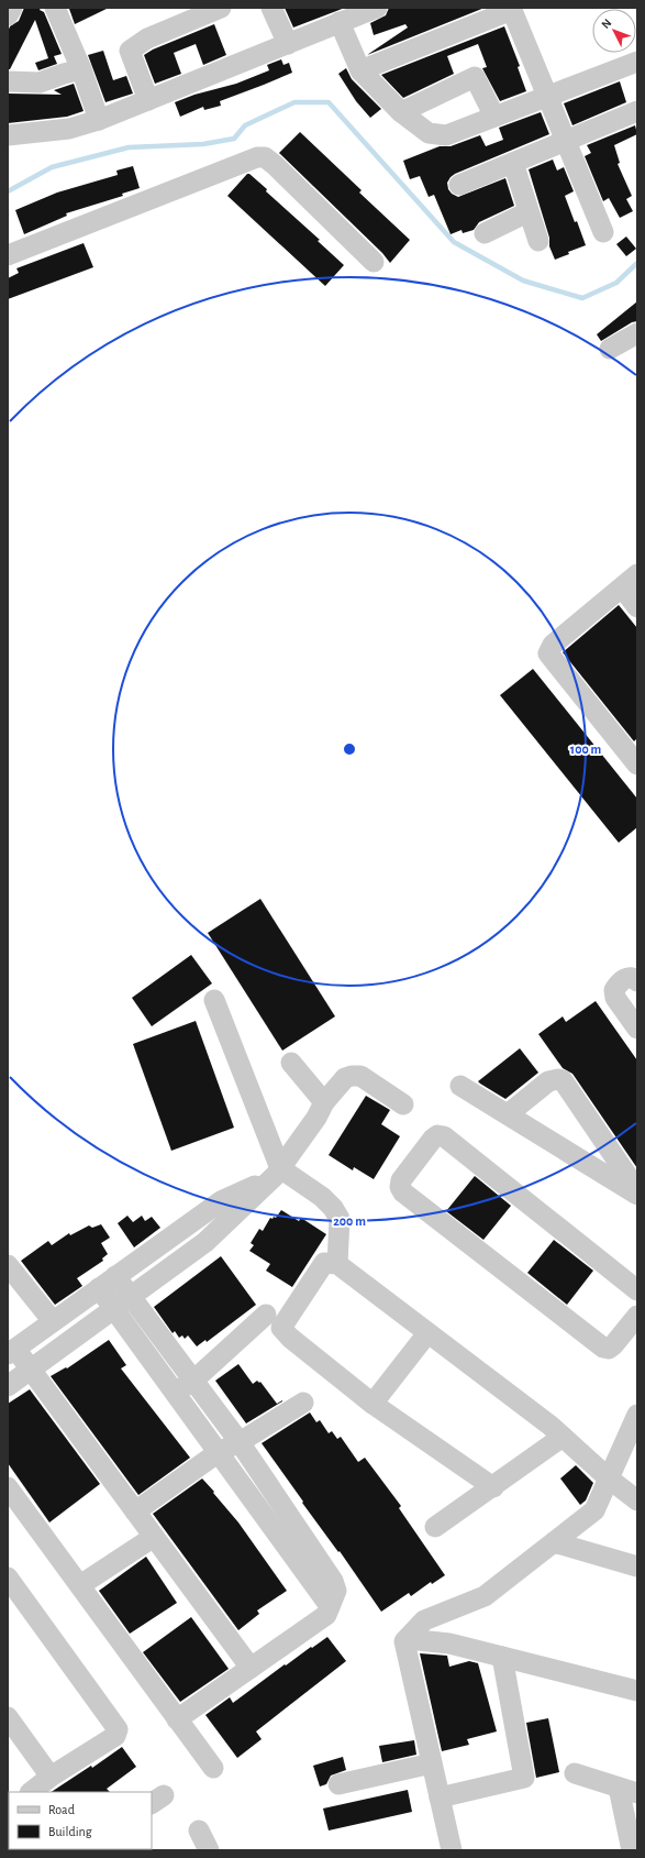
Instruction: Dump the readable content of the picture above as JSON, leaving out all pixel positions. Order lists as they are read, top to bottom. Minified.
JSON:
{"legend":["Road","Building"],"north":"top left","rings":["100 m","200 m"]}
